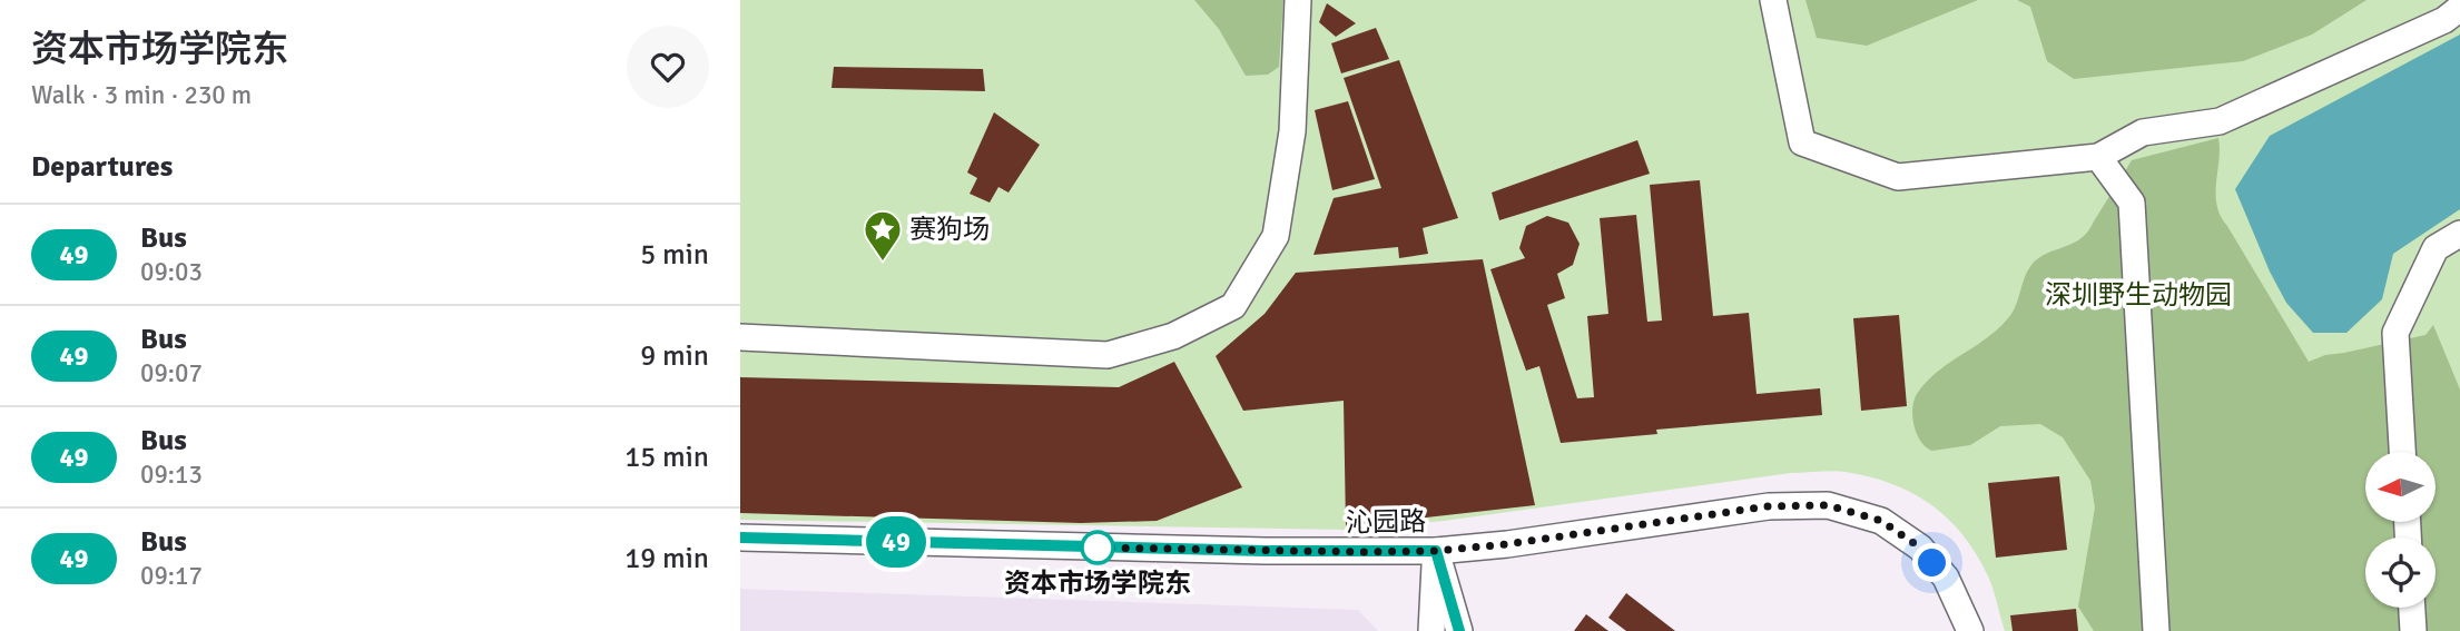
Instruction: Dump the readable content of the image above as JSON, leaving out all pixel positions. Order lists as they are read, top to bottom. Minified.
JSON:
{"streets":{"street":["沁园路"]},"parks":["深圳野生动物园"],"places":{"place":["赛狗场"],"other":["资本市场学院东"]},"lines":["bus line 49"],"north":"left","page":{"heading":[["资本市场学院东","Walk · 3 min · 230 m"],"Departures"],"on_map":"49","list":[{"mark":"49","name":"Bus","note":"09:03","value":"5 min"},{"mark":"49","name":"Bus","note":"09:07","value":"9 min"},{"mark":"49","name":"Bus","note":"09:13","value":"15 min"},{"mark":"49","name":"Bus","note":"09:17","value":"19 min"}]}}
